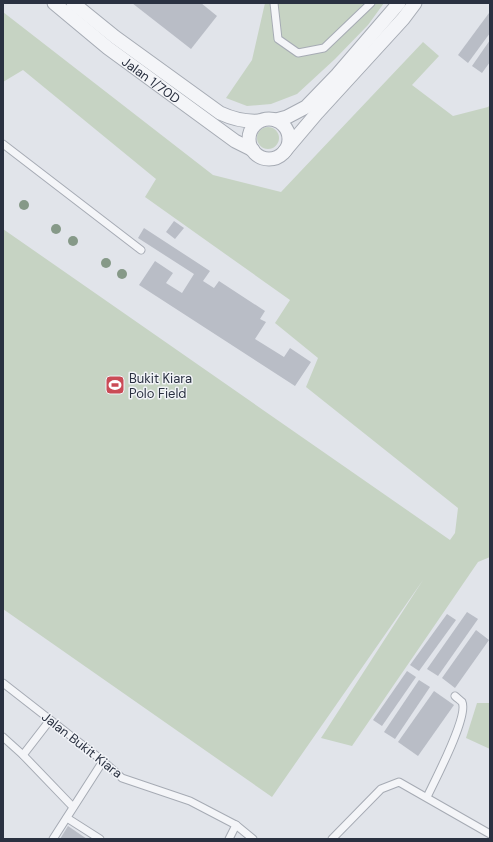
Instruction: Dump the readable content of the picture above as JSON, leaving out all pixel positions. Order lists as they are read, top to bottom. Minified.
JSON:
{"streets":{"street":["Jalan 1/70D"],"lane":["Jalan Bukit Kiara"]},"places":{"sports":["Bukit Kiara Polo Field"]}}
